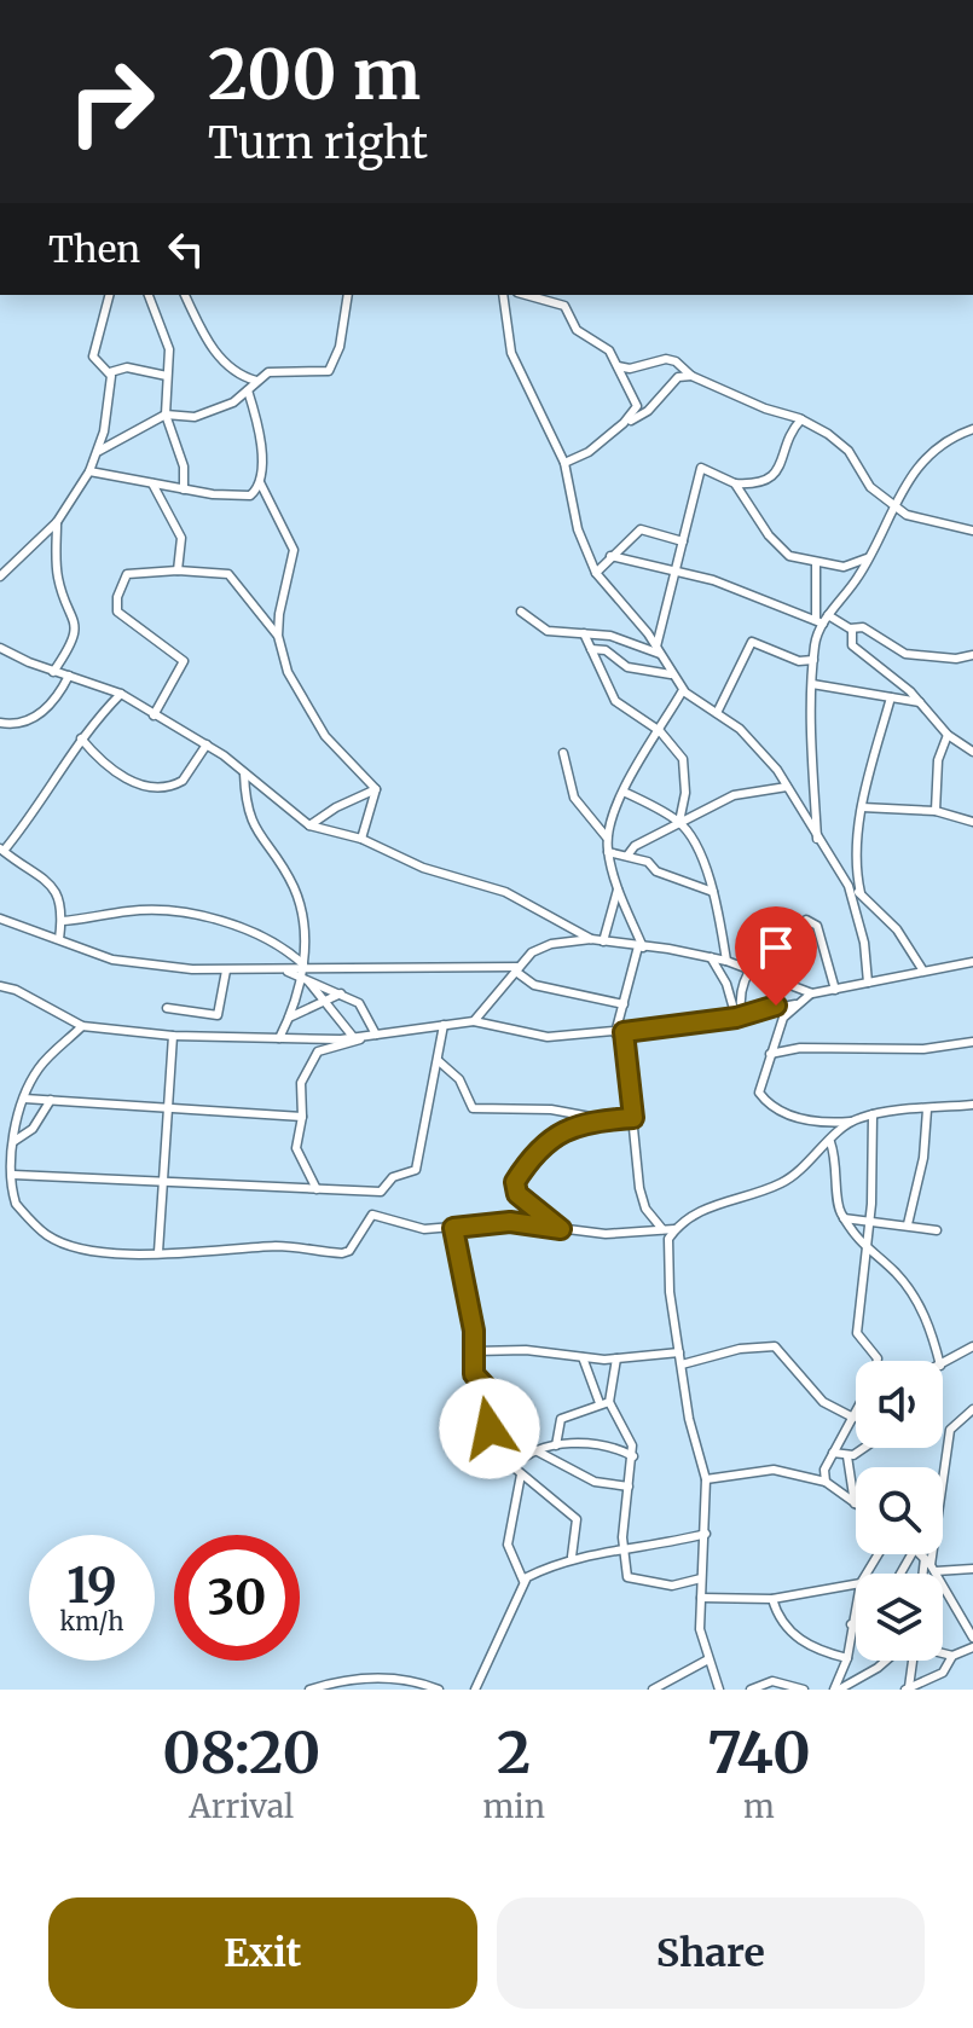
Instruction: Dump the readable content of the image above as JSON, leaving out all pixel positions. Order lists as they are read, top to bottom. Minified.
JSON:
{"page":{"turn":["200 m","Turn right"],"then":"Then","speed":"19 km/h","limit":"30","eta":["08:20","Arrival","2","min","740","m"],"buttons":["Exit","Share"]}}
